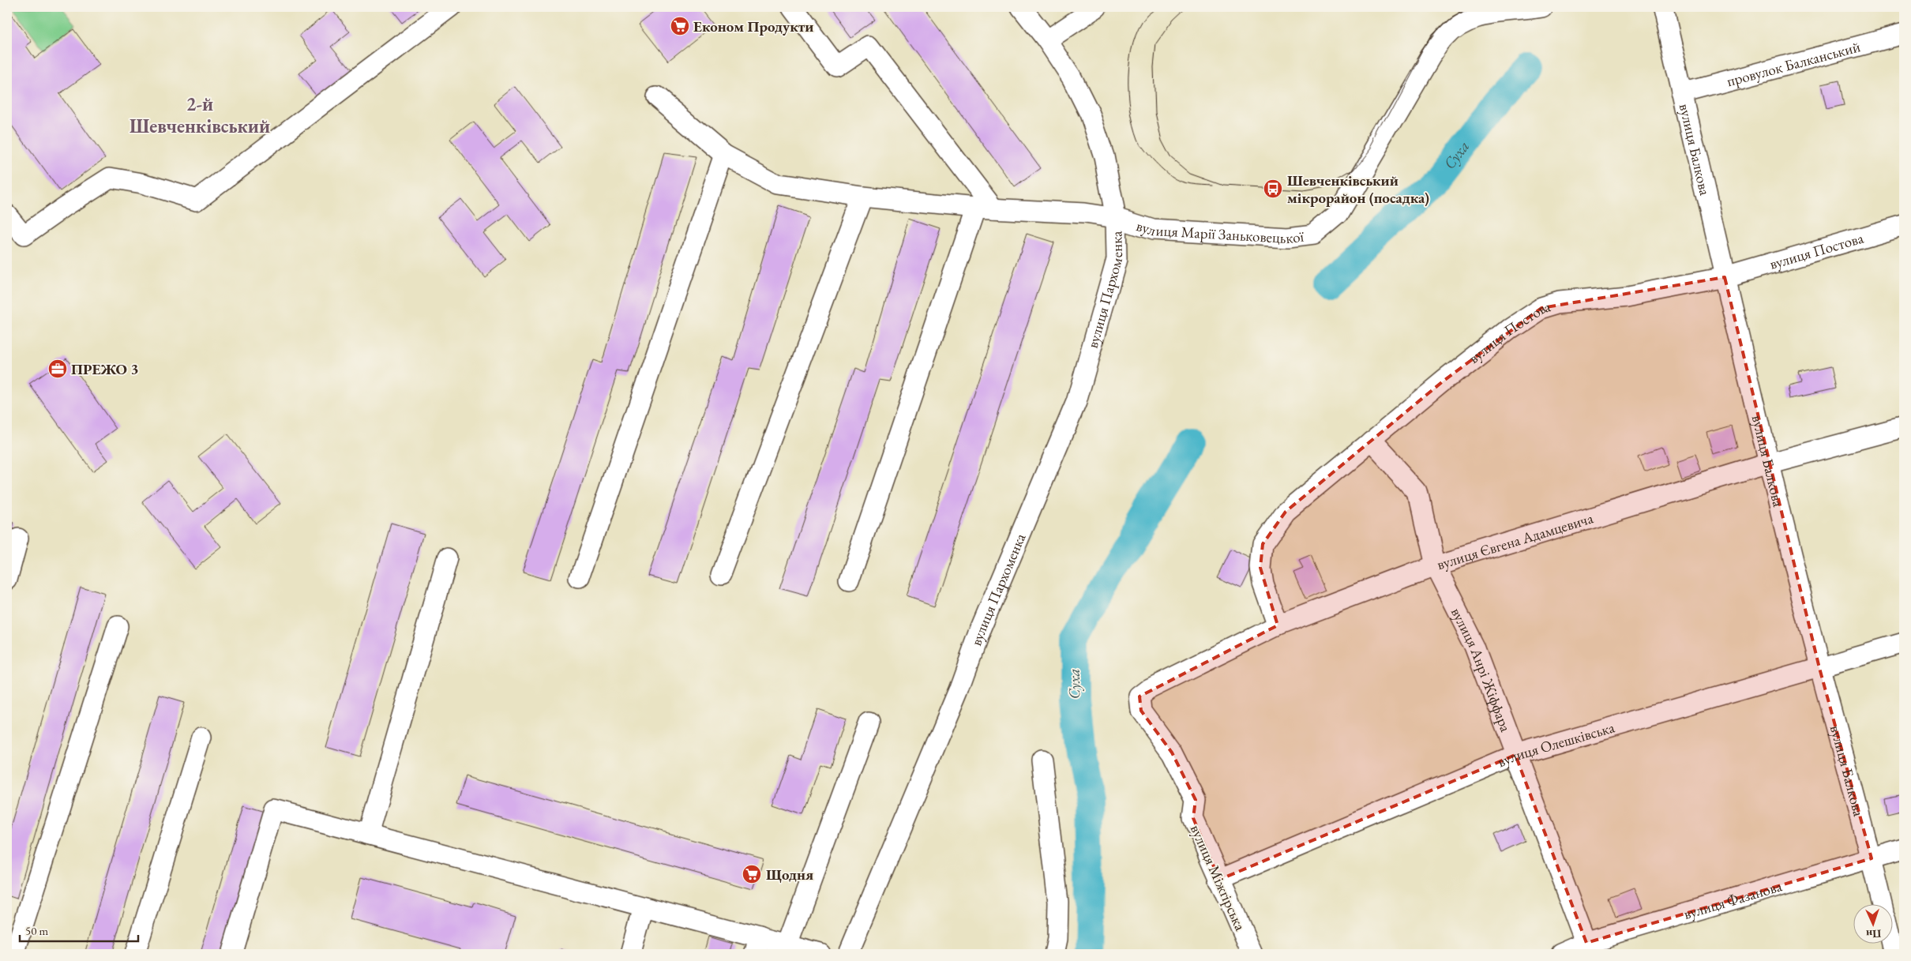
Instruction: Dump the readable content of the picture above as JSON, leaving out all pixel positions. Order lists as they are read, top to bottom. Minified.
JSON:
{"streets":{"street":["провулок Балканський","вулиця Балкова","вулиця Марії Заньковецької","вулиця Постова","вулиця Пархоменка","вулиця Євгена Адамцевича","вулиця Анрі Жіффара","вулиця Олешківська","вулиця Міжгірська","вулиця Фазанова"]},"crossings":[["провулок Балканський","вулиця Балкова"],["вулиця Балкова","вулиця Постова"],["вулиця Балкова","вулиця Євгена Адамцевича"],["вулиця Балкова","вулиця Олешківська"],["вулиця Балкова","вулиця Фазанова"],["вулиця Марії Заньковецької","вулиця Пархоменка"],["вулиця Постова","вулиця Євгена Адамцевича"],["вулиця Постова","вулиця Анрі Жіффара"],["вулиця Євгена Адамцевича","вулиця Анрі Жіффара"],["вулиця Євгена Адамцевича","вулиця Міжгірська"],["вулиця Анрі Жіффара","вулиця Олешківська"],["вулиця Анрі Жіффара","вулиця Фазанова"],["вулиця Олешківська","вулиця Міжгірська"]],"districts":["2-й Шевченківський"],"water":["Суха"],"places":{"supermarket":["Економ Продукти","Щодня"],"bus stop":["Шевченківський мікрорайон (посадка)"],"office":["ПРЕЖО 3"]},"scale_bar":"50 m","north":"bottom"}
